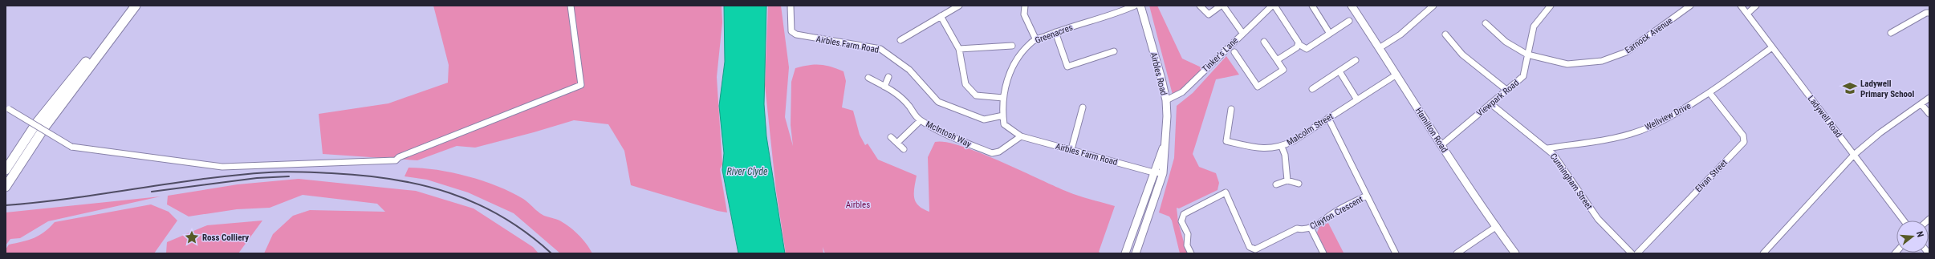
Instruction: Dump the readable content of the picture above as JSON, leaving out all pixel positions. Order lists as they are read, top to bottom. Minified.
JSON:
{"streets":{"main road":["Airbles Road","Hamilton Road"],"street":["Greenacres","Earnock Avenue","Airbles Farm Road","Tinker's Lane","Viewpark Road","Wellview Drive","Ladywell Road","Malcolm Street","McIntosh Way","Elvan Street","Cunningham Street","Clayton Crescent"]},"crossings":[["Greenacres","Airbles Farm Road"],["Earnock Avenue","Viewpark Road"],["Airbles Farm Road","Airbles Road"],["Airbles Farm Road","McIntosh Way"],["Tinker's Lane","Airbles Road"],["Viewpark Road","Hamilton Road"],["Viewpark Road","Cunningham Street"],["Wellview Drive","Ladywell Road"],["Wellview Drive","Elvan Street"],["Wellview Drive","Cunningham Street"],["Malcolm Street","Hamilton Road"]],"water":["River Clyde"],"parks":["Airbles"],"places":{"school or university":["Ladywell Primary School"],"place":["Ross Colliery"]},"north":"right"}
